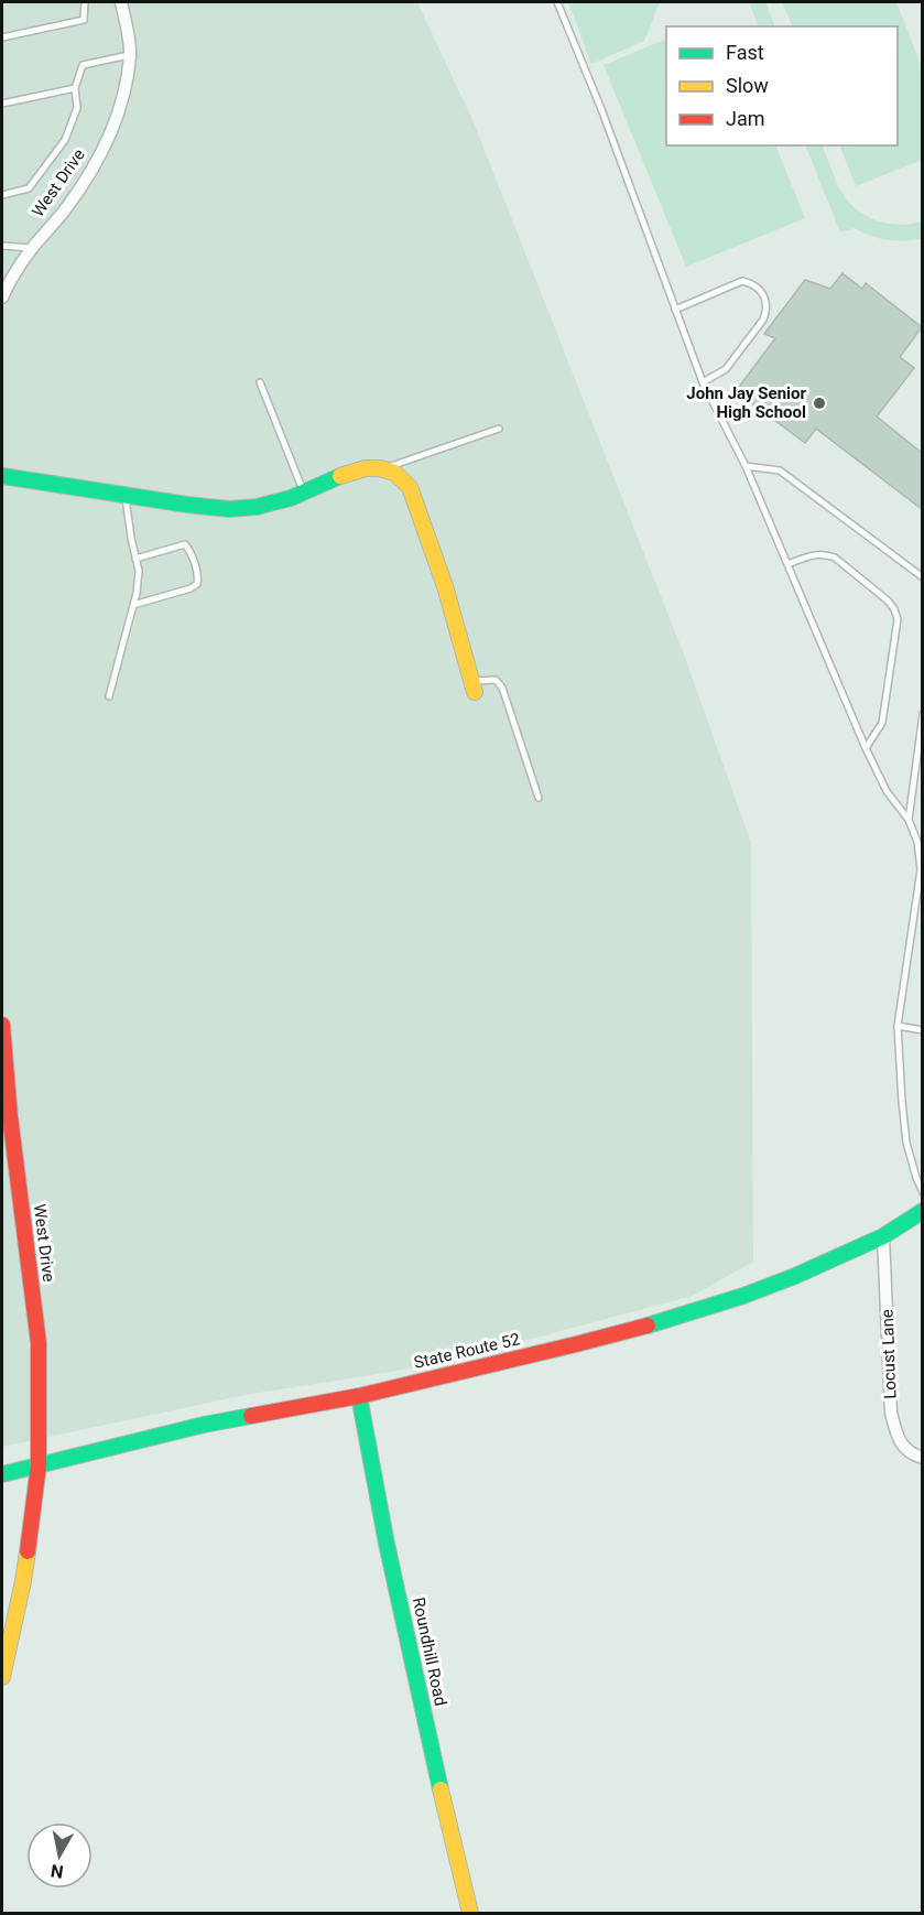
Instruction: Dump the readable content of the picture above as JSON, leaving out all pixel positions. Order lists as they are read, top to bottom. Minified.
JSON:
{"streets":{"street":["West Drive","State Route 52","Locust Lane","Roundhill Road"]},"crossings":[["West Drive","State Route 52"],["State Route 52","Locust Lane"],["State Route 52","Roundhill Road"]],"places":["John Jay Senior High School"],"legend":["Fast","Slow","Jam"],"north":"bottom"}
